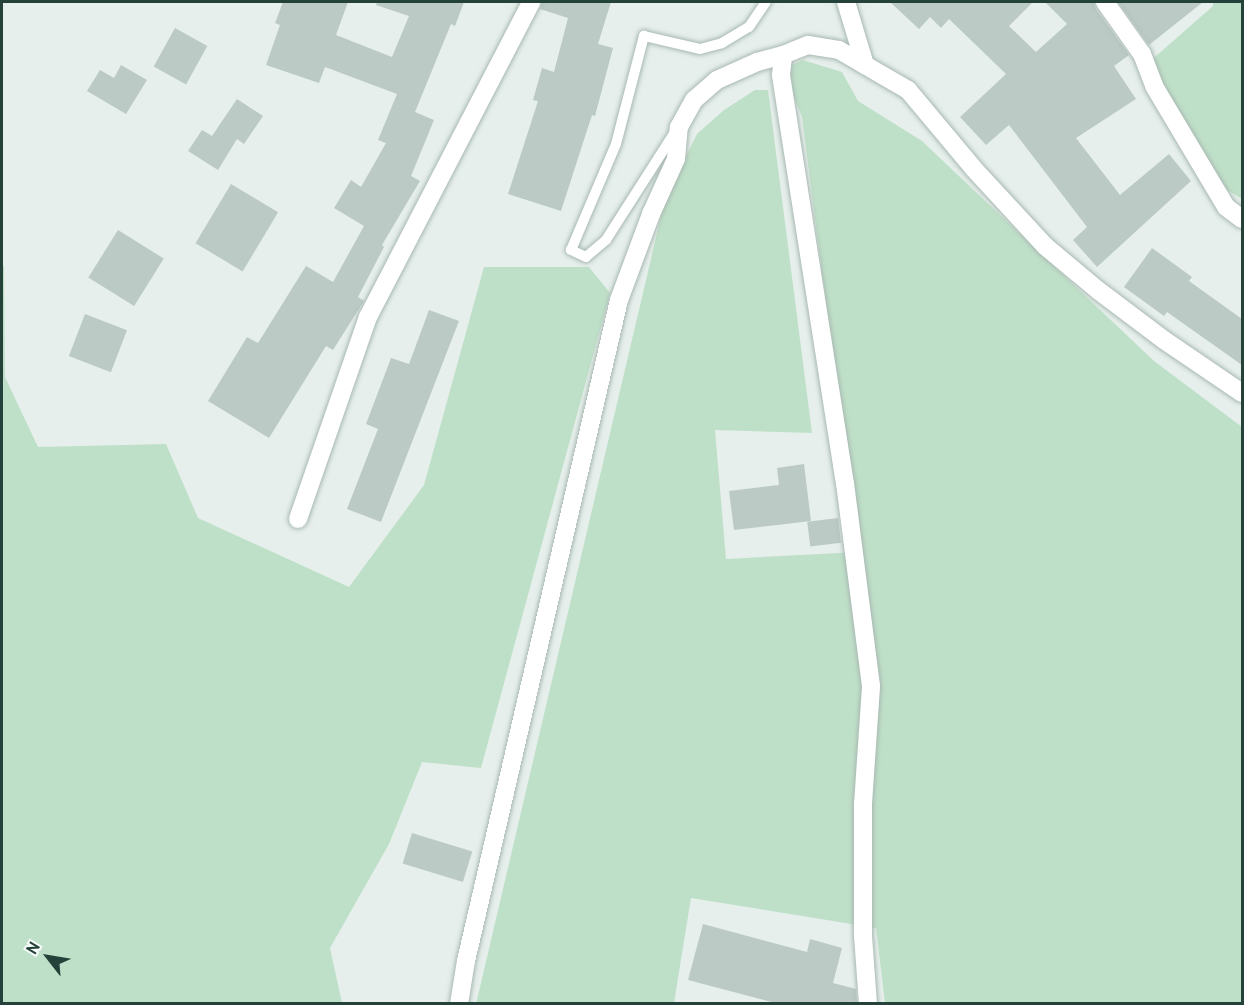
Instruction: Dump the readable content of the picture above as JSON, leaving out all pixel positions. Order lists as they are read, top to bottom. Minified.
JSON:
{"north":"top left"}
